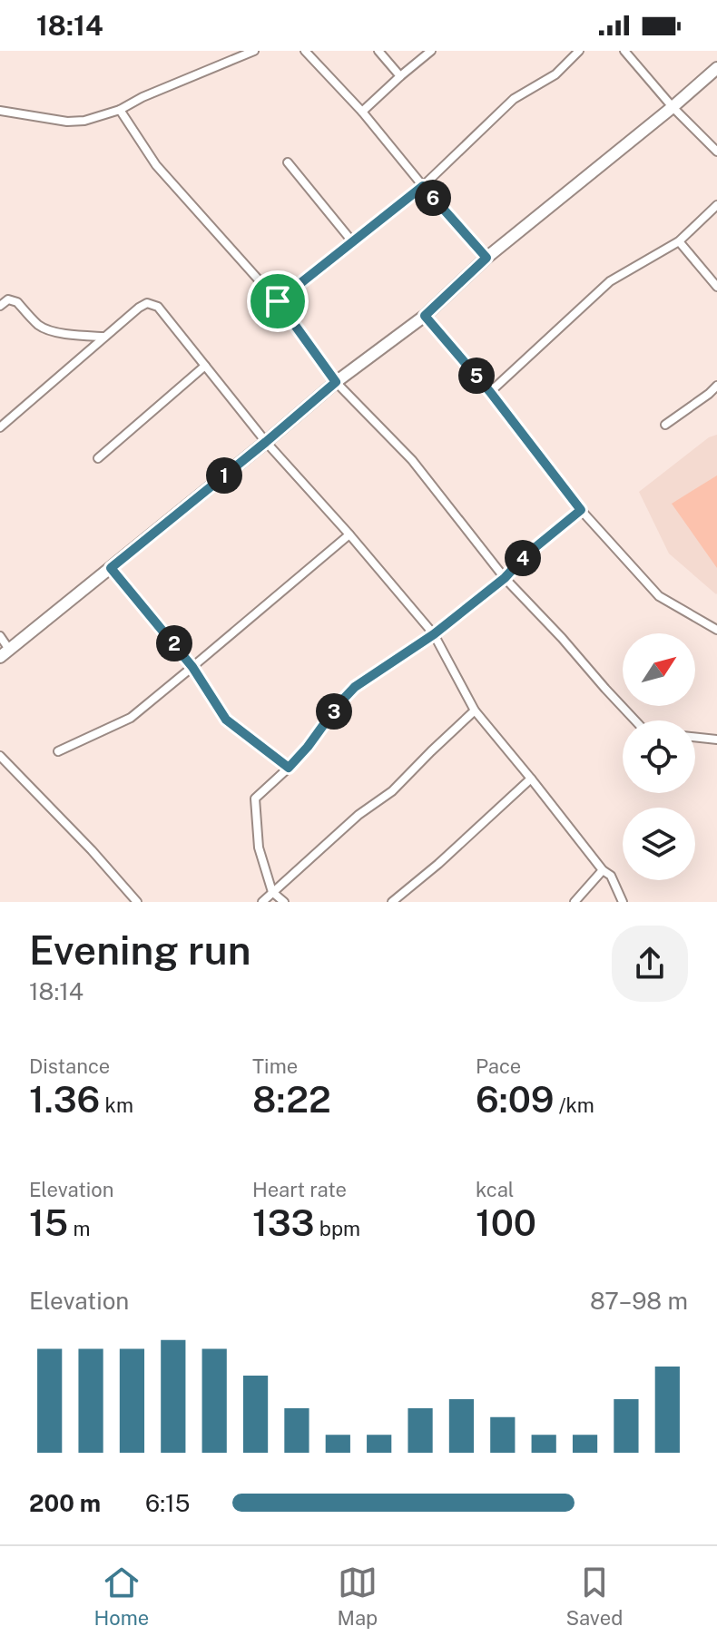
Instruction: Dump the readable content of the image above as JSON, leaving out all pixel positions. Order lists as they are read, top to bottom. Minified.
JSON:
{"north":"top right","page":{"status":"18:14","pins":["6","5","1","4","2","3"],"heading":["Evening run","18:14"],"stats":[["Distance","1.36 km"],["Time","8:22"],["Pace","6:09 /km"],["Elevation","15 m"],["Heart rate","133 bpm"],["kcal","100"]],"chart":["Elevation","87–98 m"],"list":[{"name":"200 m","note":"6:15"}],"tabs":["Home","Map","Saved"]}}
